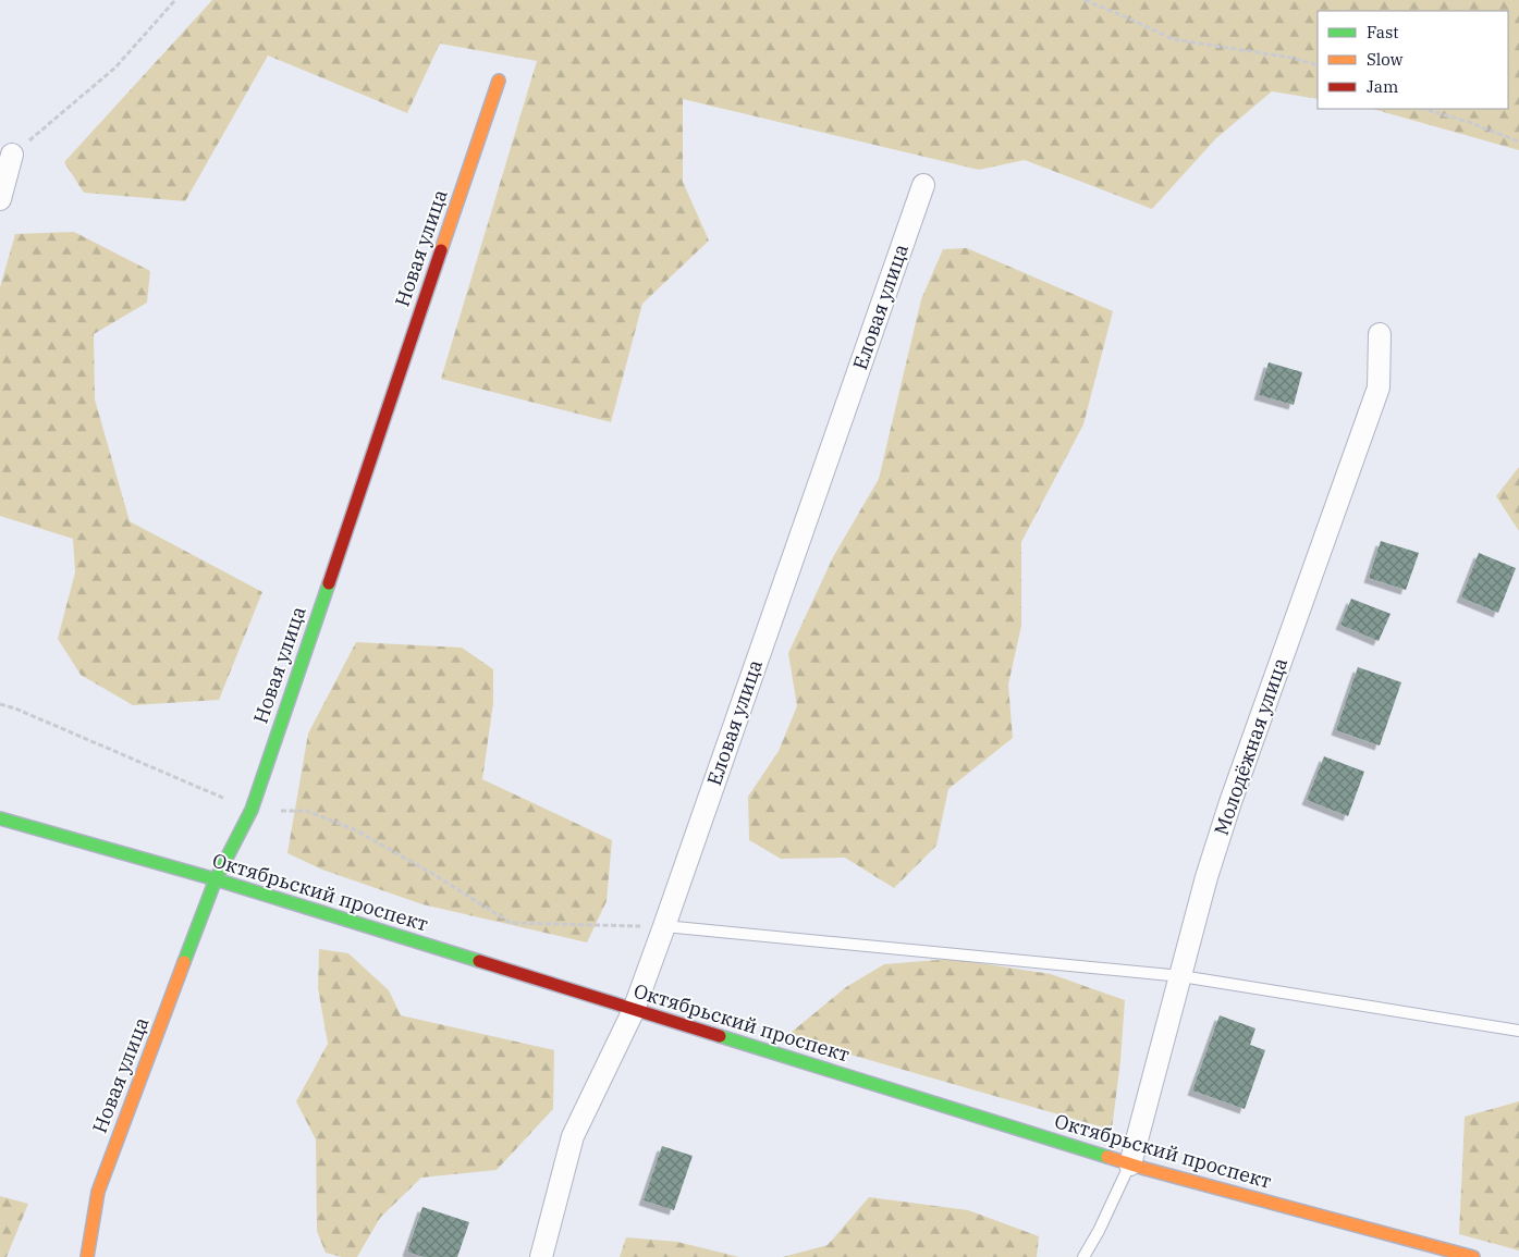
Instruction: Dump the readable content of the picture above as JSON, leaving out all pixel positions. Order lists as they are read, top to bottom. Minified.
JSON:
{"streets":{"street":["Новая улица","Еловая улица","Молодёжная улица","Октябрьский проспект"]},"crossings":[["Новая улица","Октябрьский проспект"],["Еловая улица","Октябрьский проспект"],["Молодёжная улица","Октябрьский проспект"]],"legend":["Fast","Slow","Jam"]}
